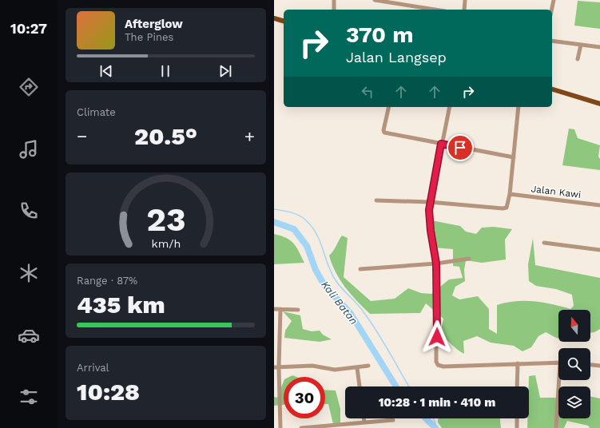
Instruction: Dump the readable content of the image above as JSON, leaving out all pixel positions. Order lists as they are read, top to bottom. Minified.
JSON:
{"streets":{"street":["Jalan Kawi"]},"water":["Kali Batan"],"north":"top","page":{"tabs":"10:27","turn":["370 m","Jalan Langsep"],"song":["Afterglow","The Pines"],"tile":["Climate",["Range · 87%","435 km"],["Arrival","10:28"]],"heat":["−","20.5°","+"],"limit":"30","trip":"10:28 · 1 min · 410 m","gauge":["23","km/h"]}}
